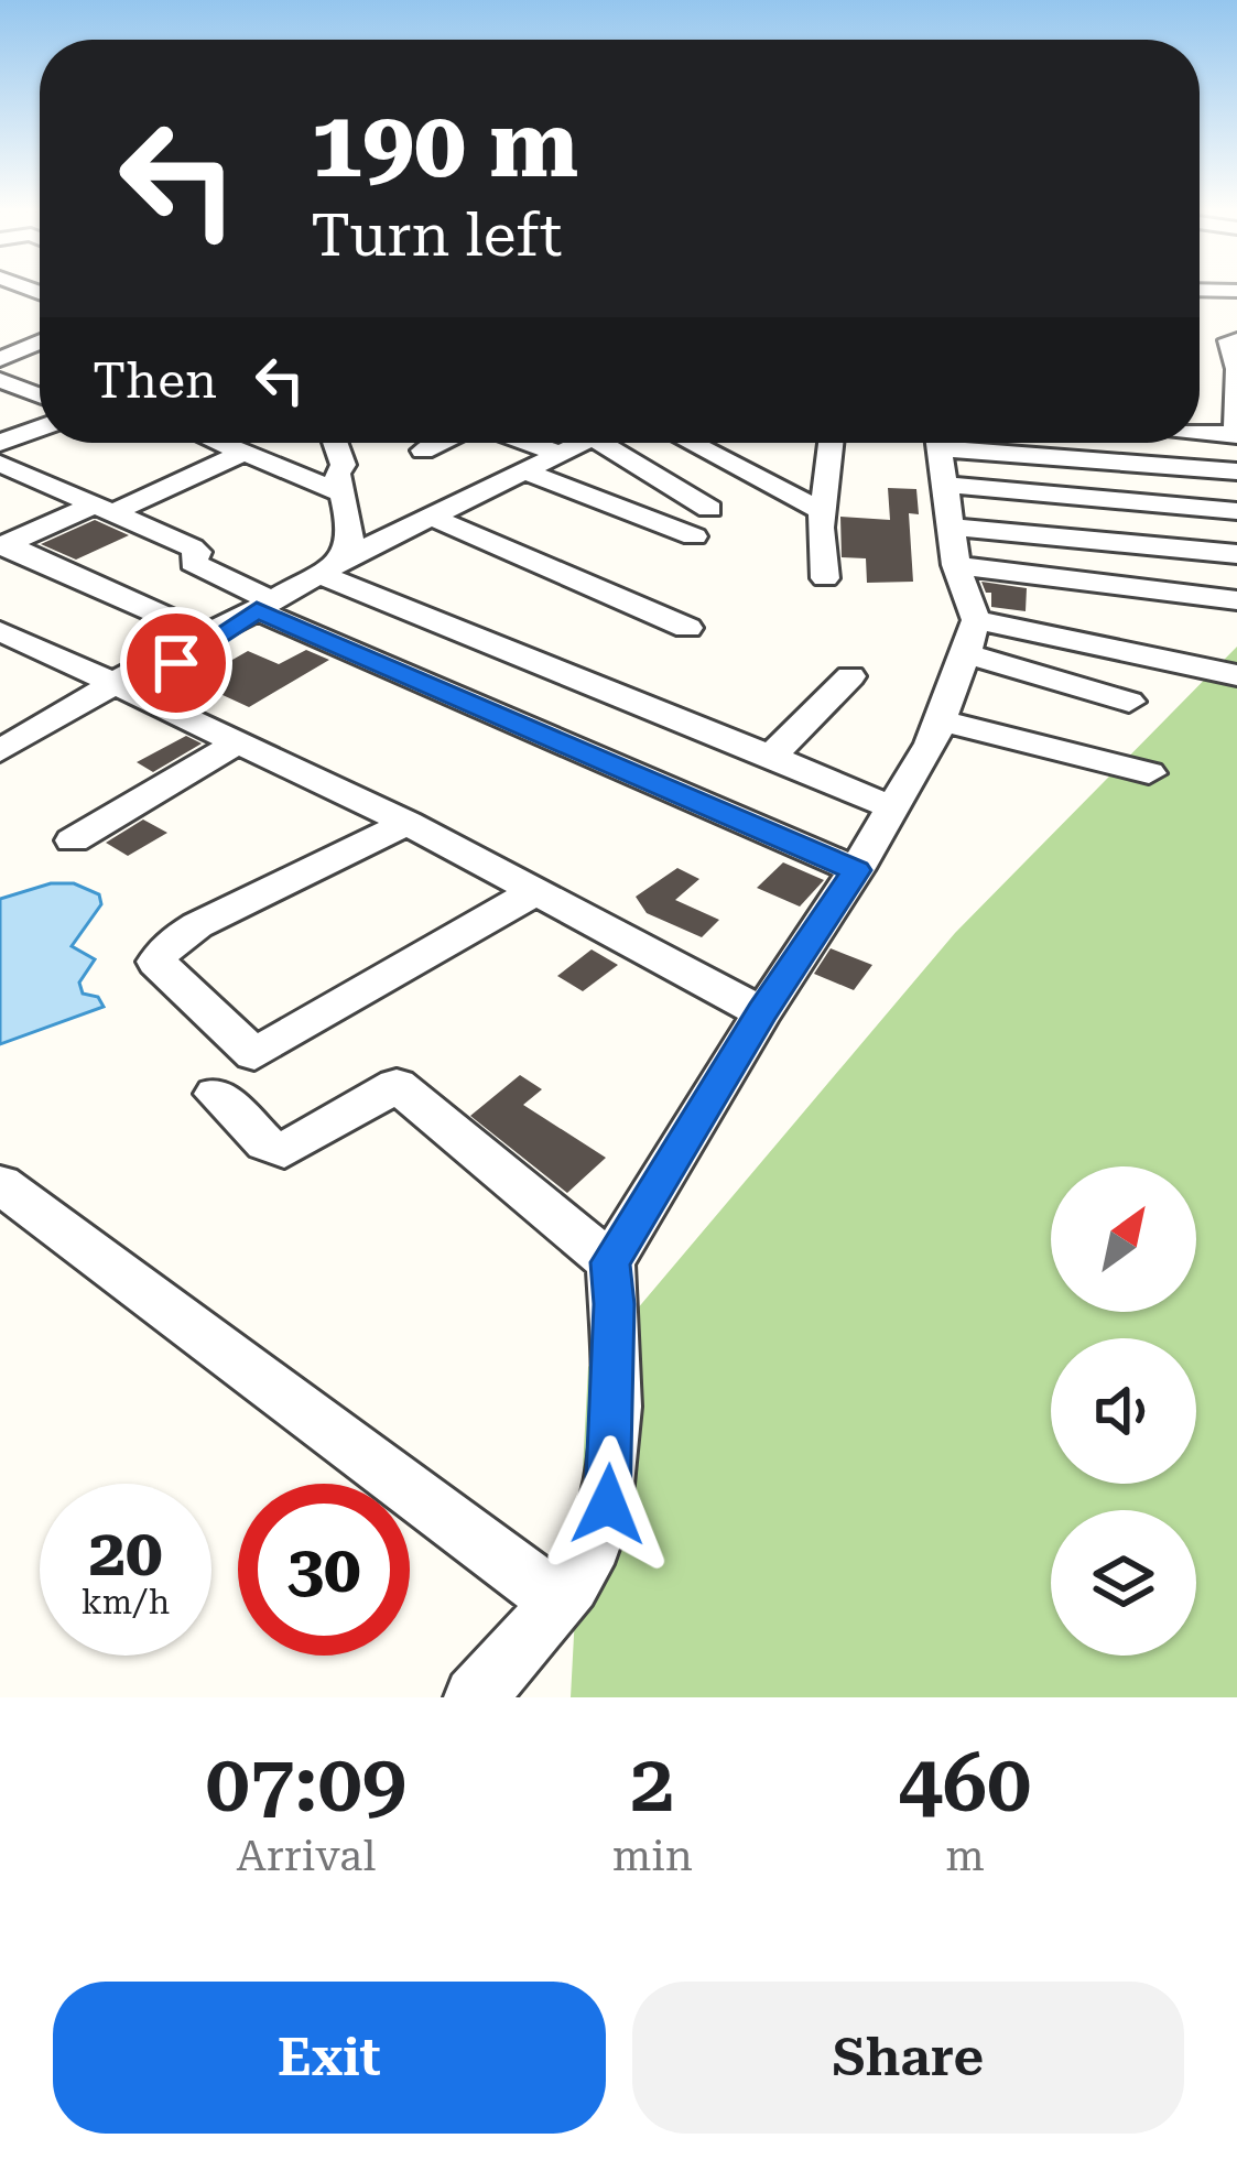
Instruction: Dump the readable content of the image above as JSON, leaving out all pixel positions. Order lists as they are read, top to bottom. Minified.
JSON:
{"north":"top right","page":{"turn":["190 m","Turn left"],"then":"Then","speed":"20 km/h","limit":"30","eta":["07:09","Arrival","2","min","460","m"],"buttons":["Exit","Share"]}}
